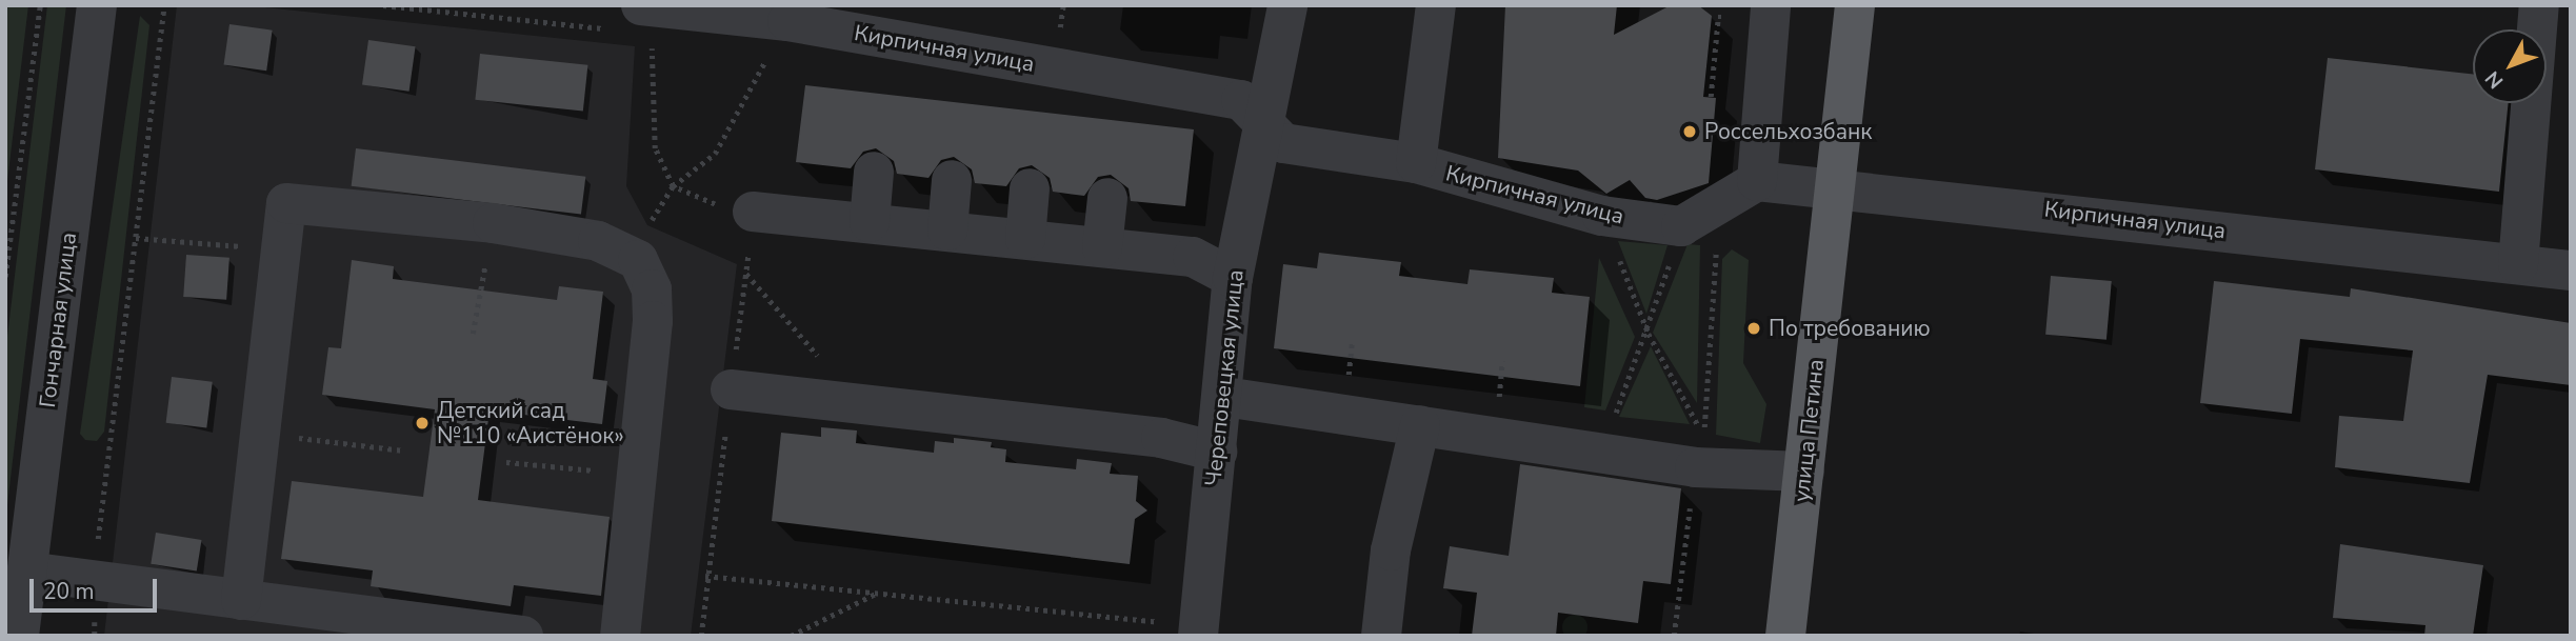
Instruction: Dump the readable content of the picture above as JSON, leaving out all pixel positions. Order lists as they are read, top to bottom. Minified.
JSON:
{"streets":{"main road":["улица Петина"],"street":["Кирпичная улица","Гончарная улица","Череповецкая улица"]},"crossings":[["Кирпичная улица","Череповецкая улица"],["Кирпичная улица","улица Петина"]],"places":["Россельхозбанк","По требованию","Детский сад №110 «Аистёнок»"],"scale_bar":"20 m","north":"bottom left"}
